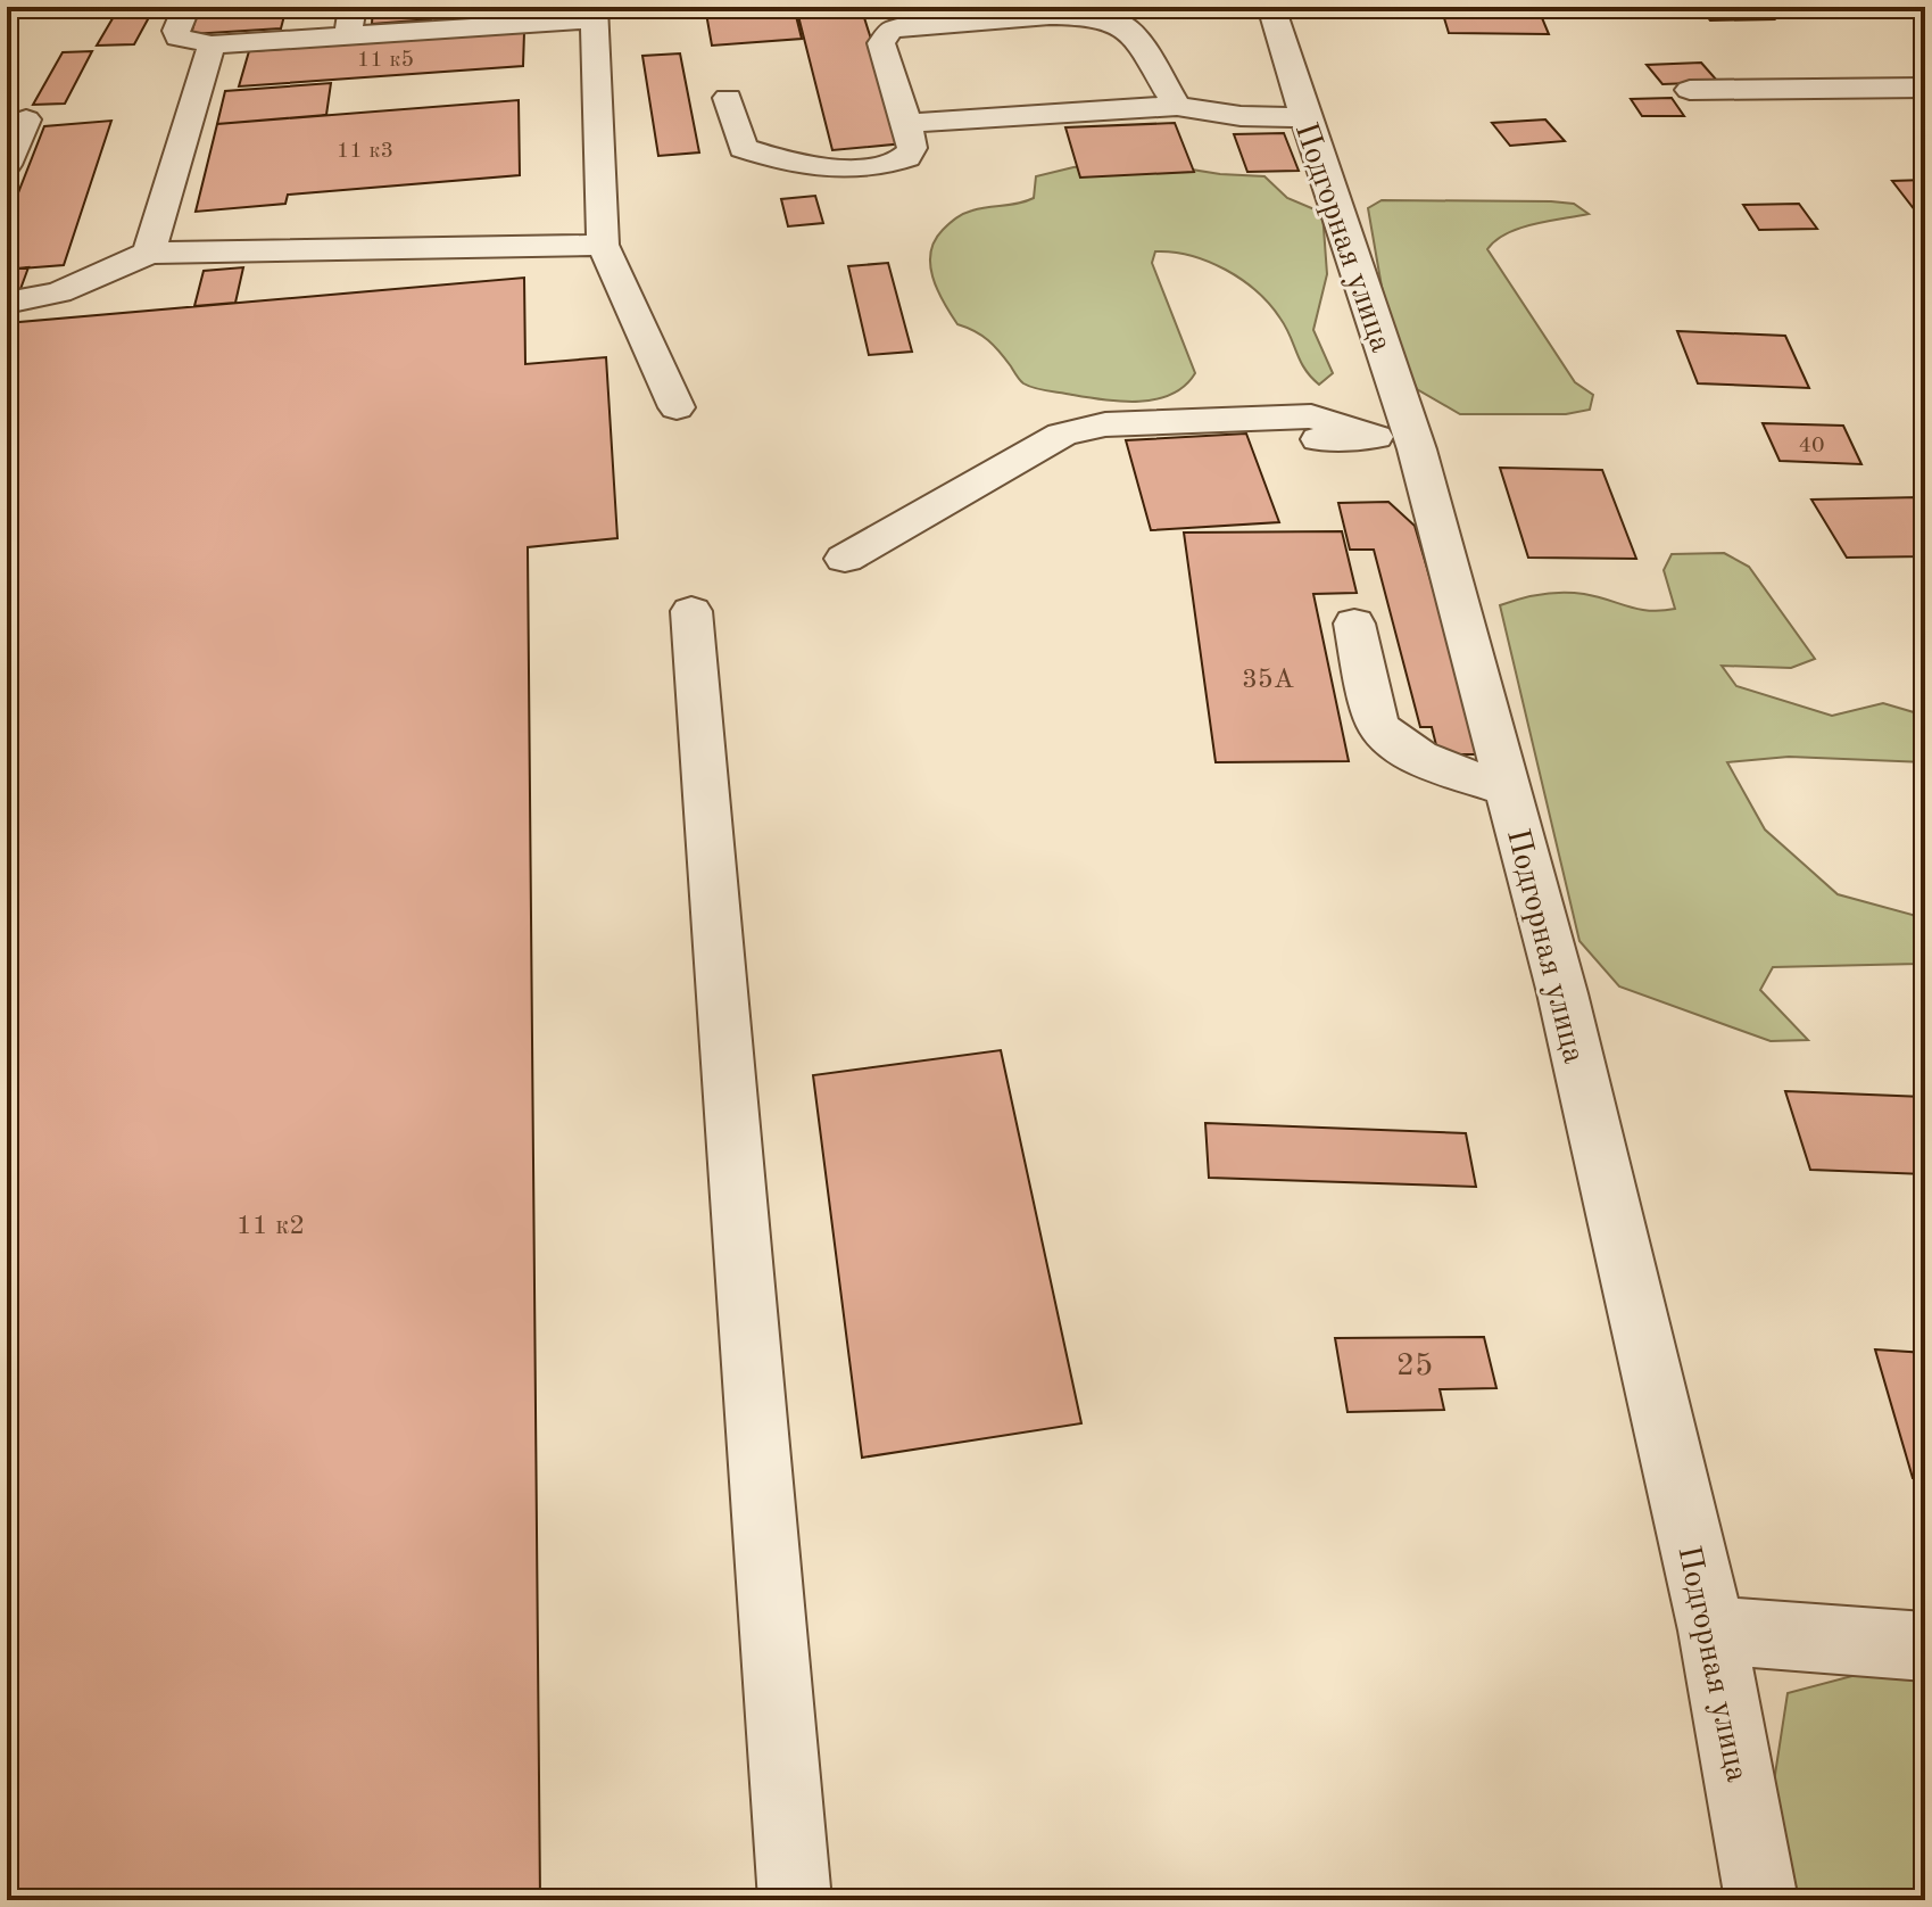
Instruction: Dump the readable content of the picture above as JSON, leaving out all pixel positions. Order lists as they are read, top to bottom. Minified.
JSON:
{"streets":{"street":["Подгорная улица"]},"house_numbers":["11 к5","11 к3","40","35А","11 к2","25"]}
